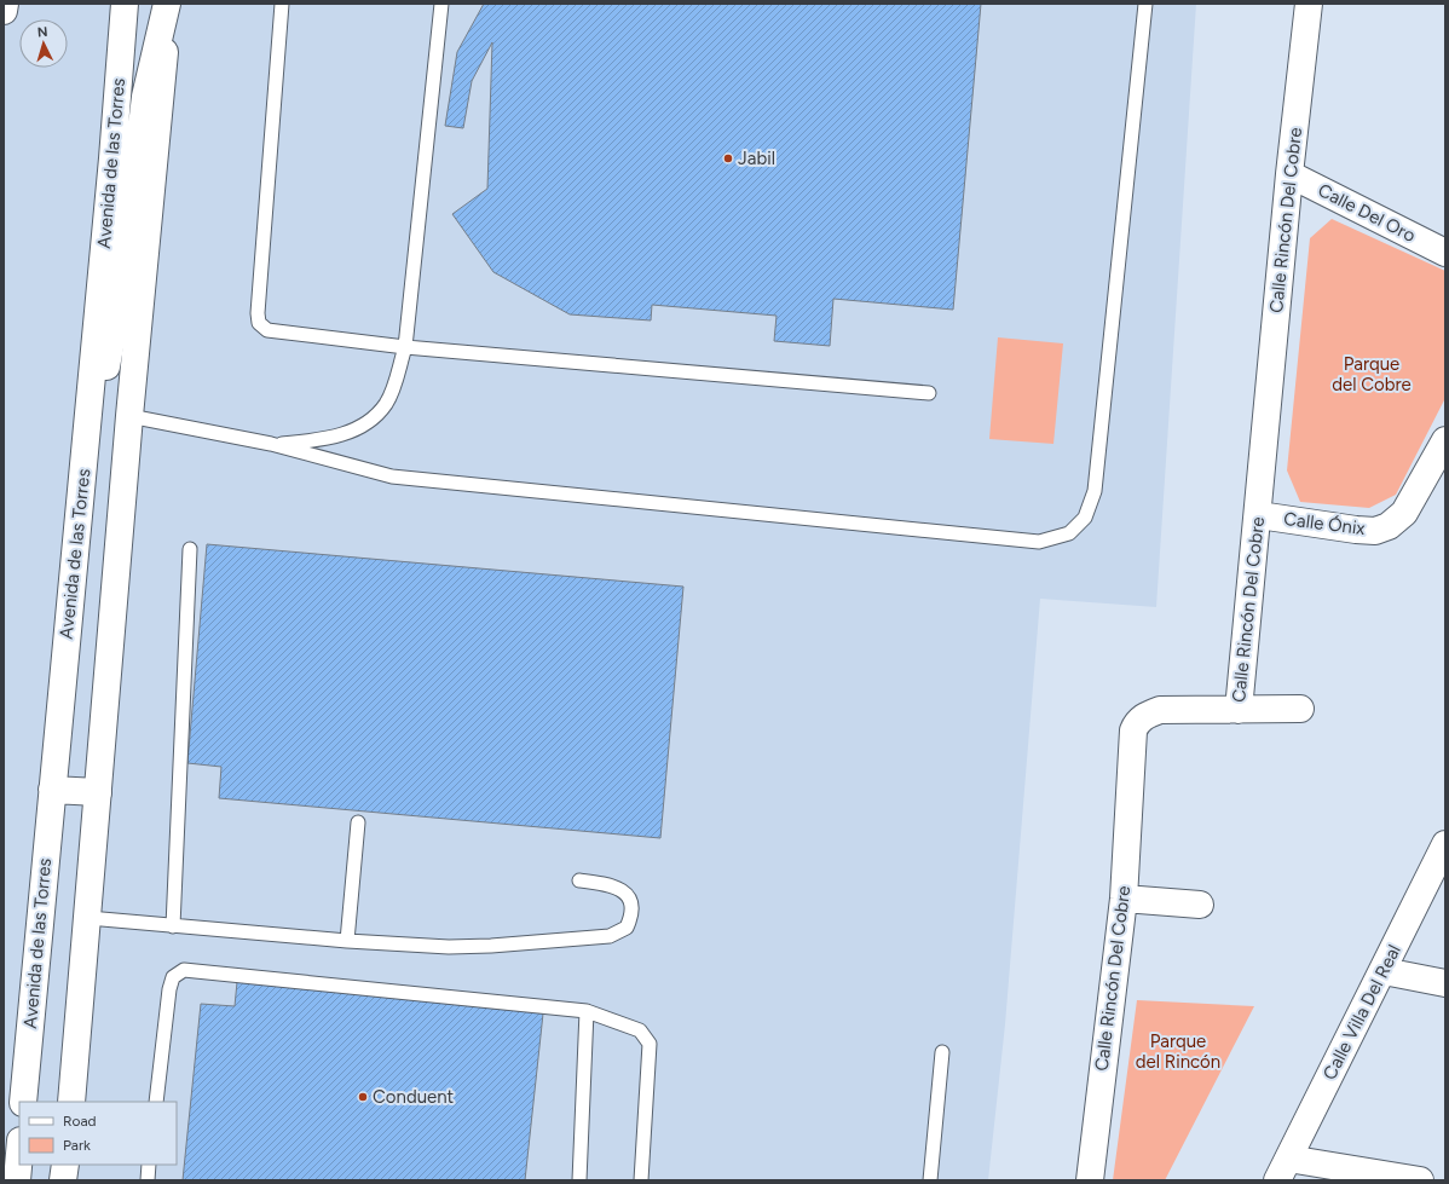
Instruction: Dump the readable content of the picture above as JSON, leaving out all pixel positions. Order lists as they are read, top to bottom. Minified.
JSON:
{"streets":{"main road":["Avenida de las Torres","Calle Del Oro","Calle Rincón Del Cobre","Calle Ónix","Calle Villa Del Real"]},"crossings":[["Calle Del Oro","Calle Rincón Del Cobre"],["Calle Rincón Del Cobre","Calle Ónix"]],"parks":["Parque del Cobre","Parque del Rincón"],"places":["Jabil","Conduent"],"legend":["Road","Park"],"north":"top"}
